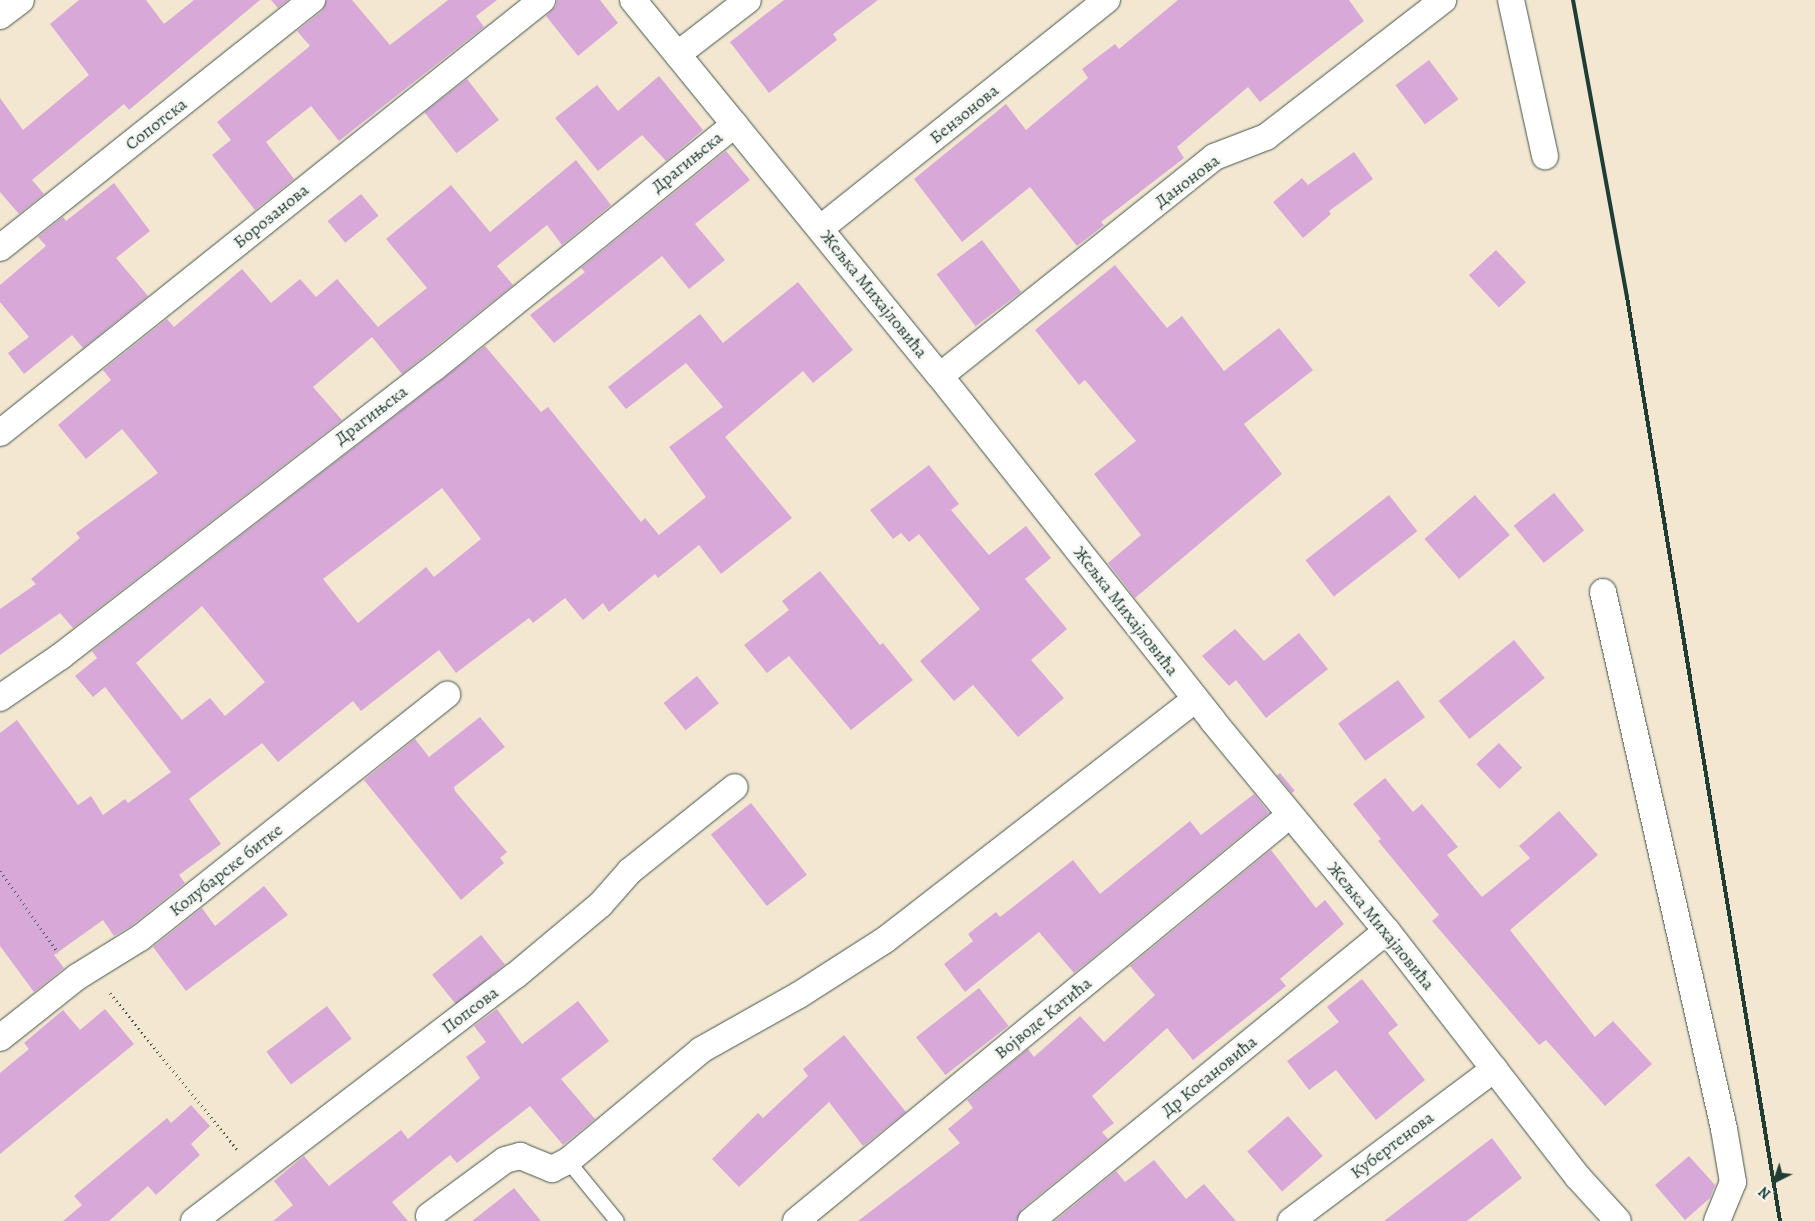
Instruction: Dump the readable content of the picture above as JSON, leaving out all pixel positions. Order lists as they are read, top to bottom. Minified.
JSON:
{"streets":{"street":["Бензонова","Сопотска","Драгињска","Данонова","Борозанова","Жељка Михајловића","Колубарске битке","Попсова","Војводе Катића","Др Косановића","Кубертенова"]},"crossings":[["Бензонова","Жељка Михајловића"],["Драгињска","Жељка Михајловића"],["Данонова","Жељка Михајловића"],["Жељка Михајловића","Војводе Катића"],["Жељка Михајловића","Др Косановића"],["Жељка Михајловића","Кубертенова"]],"north":"bottom left"}
